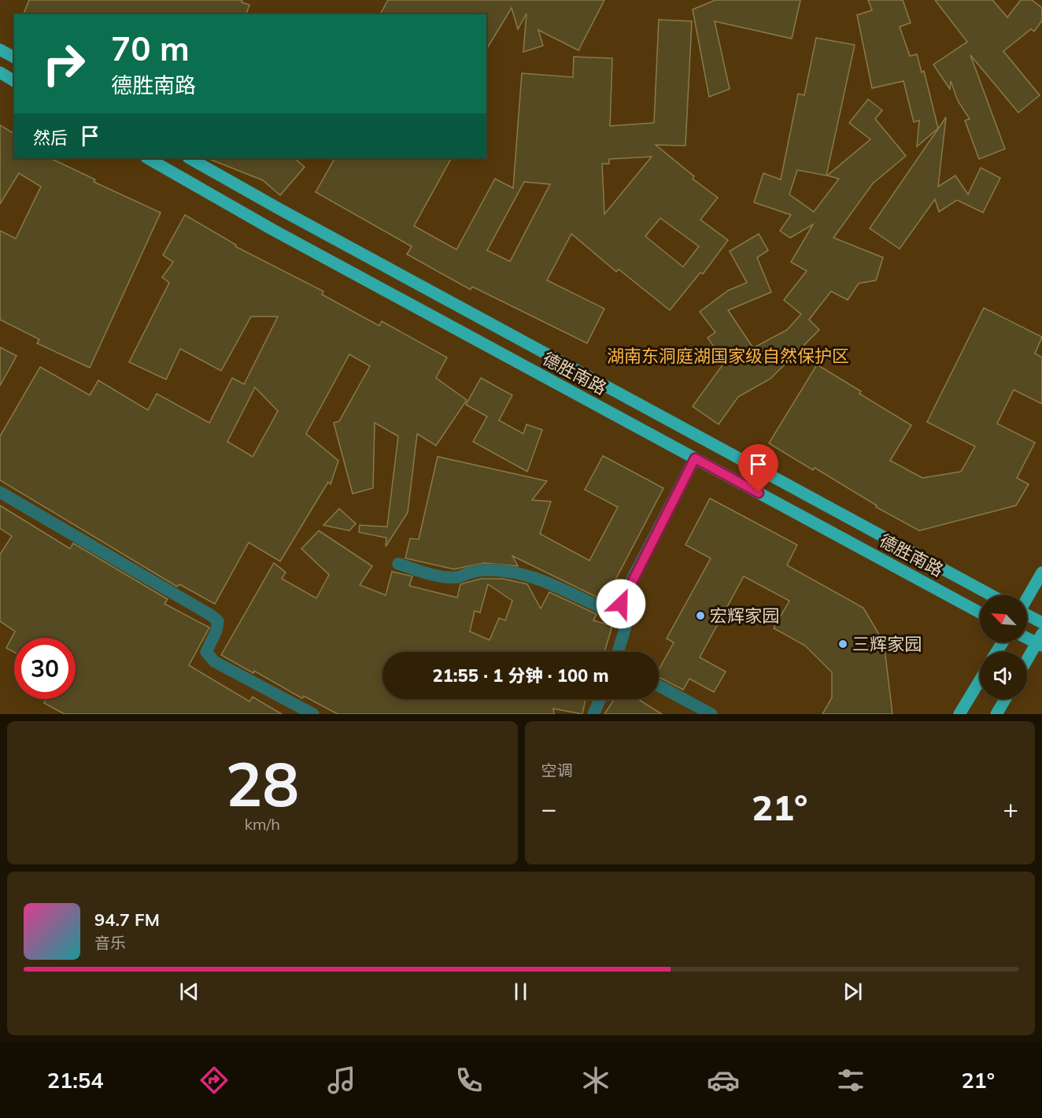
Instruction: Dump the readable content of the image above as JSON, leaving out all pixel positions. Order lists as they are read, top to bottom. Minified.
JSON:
{"streets":{"main road":["德胜南路"]},"parks":["湖南东洞庭湖国家级自然保护区"],"places":["宏辉家园","三辉家园"],"north":"top left","page":{"turn":["70 m","德胜南路"],"then":"然后","limit":"30","trip":"21:55 · 1 分钟 · 100 m","tile":[["28","km/h"],"空调"],"heat":["−","21°","+"],"song":["94.7 FM","音乐"],"tabs":["21:54","21°"]}}
